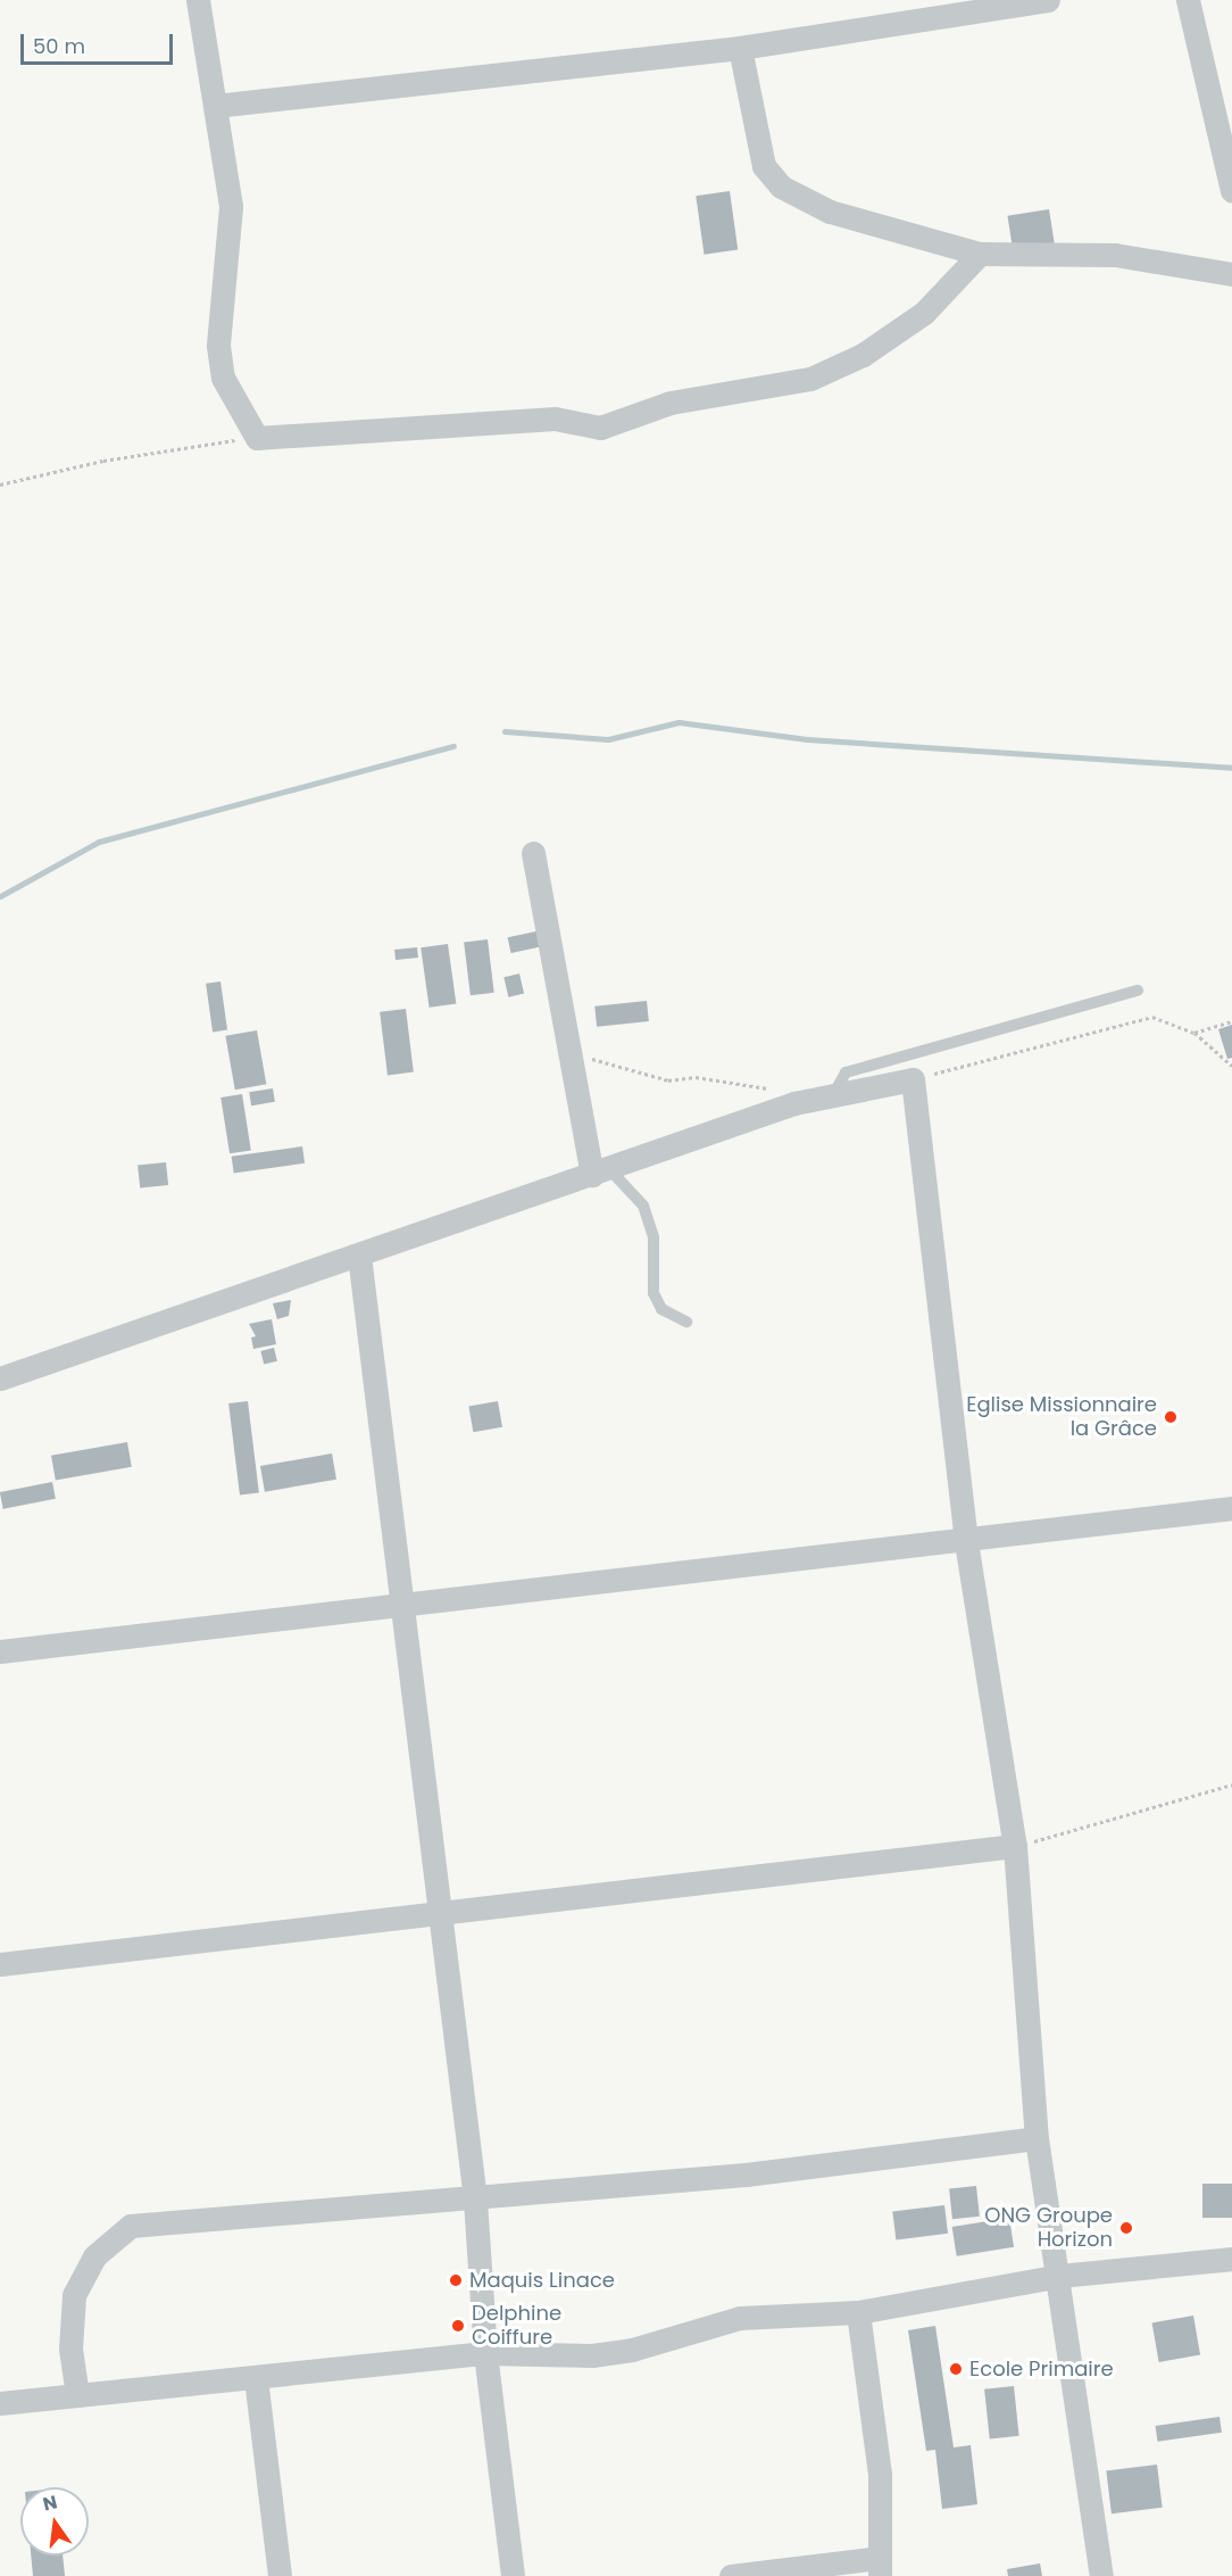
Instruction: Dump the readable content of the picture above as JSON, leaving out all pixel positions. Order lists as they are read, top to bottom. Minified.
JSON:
{"places":["Eglise Missionnaire la Grâce","ONG Groupe Horizon","Maquis Linace","Delphine Coiffure","Ecole Primaire"],"scale_bar":"50 m","north":"top"}
